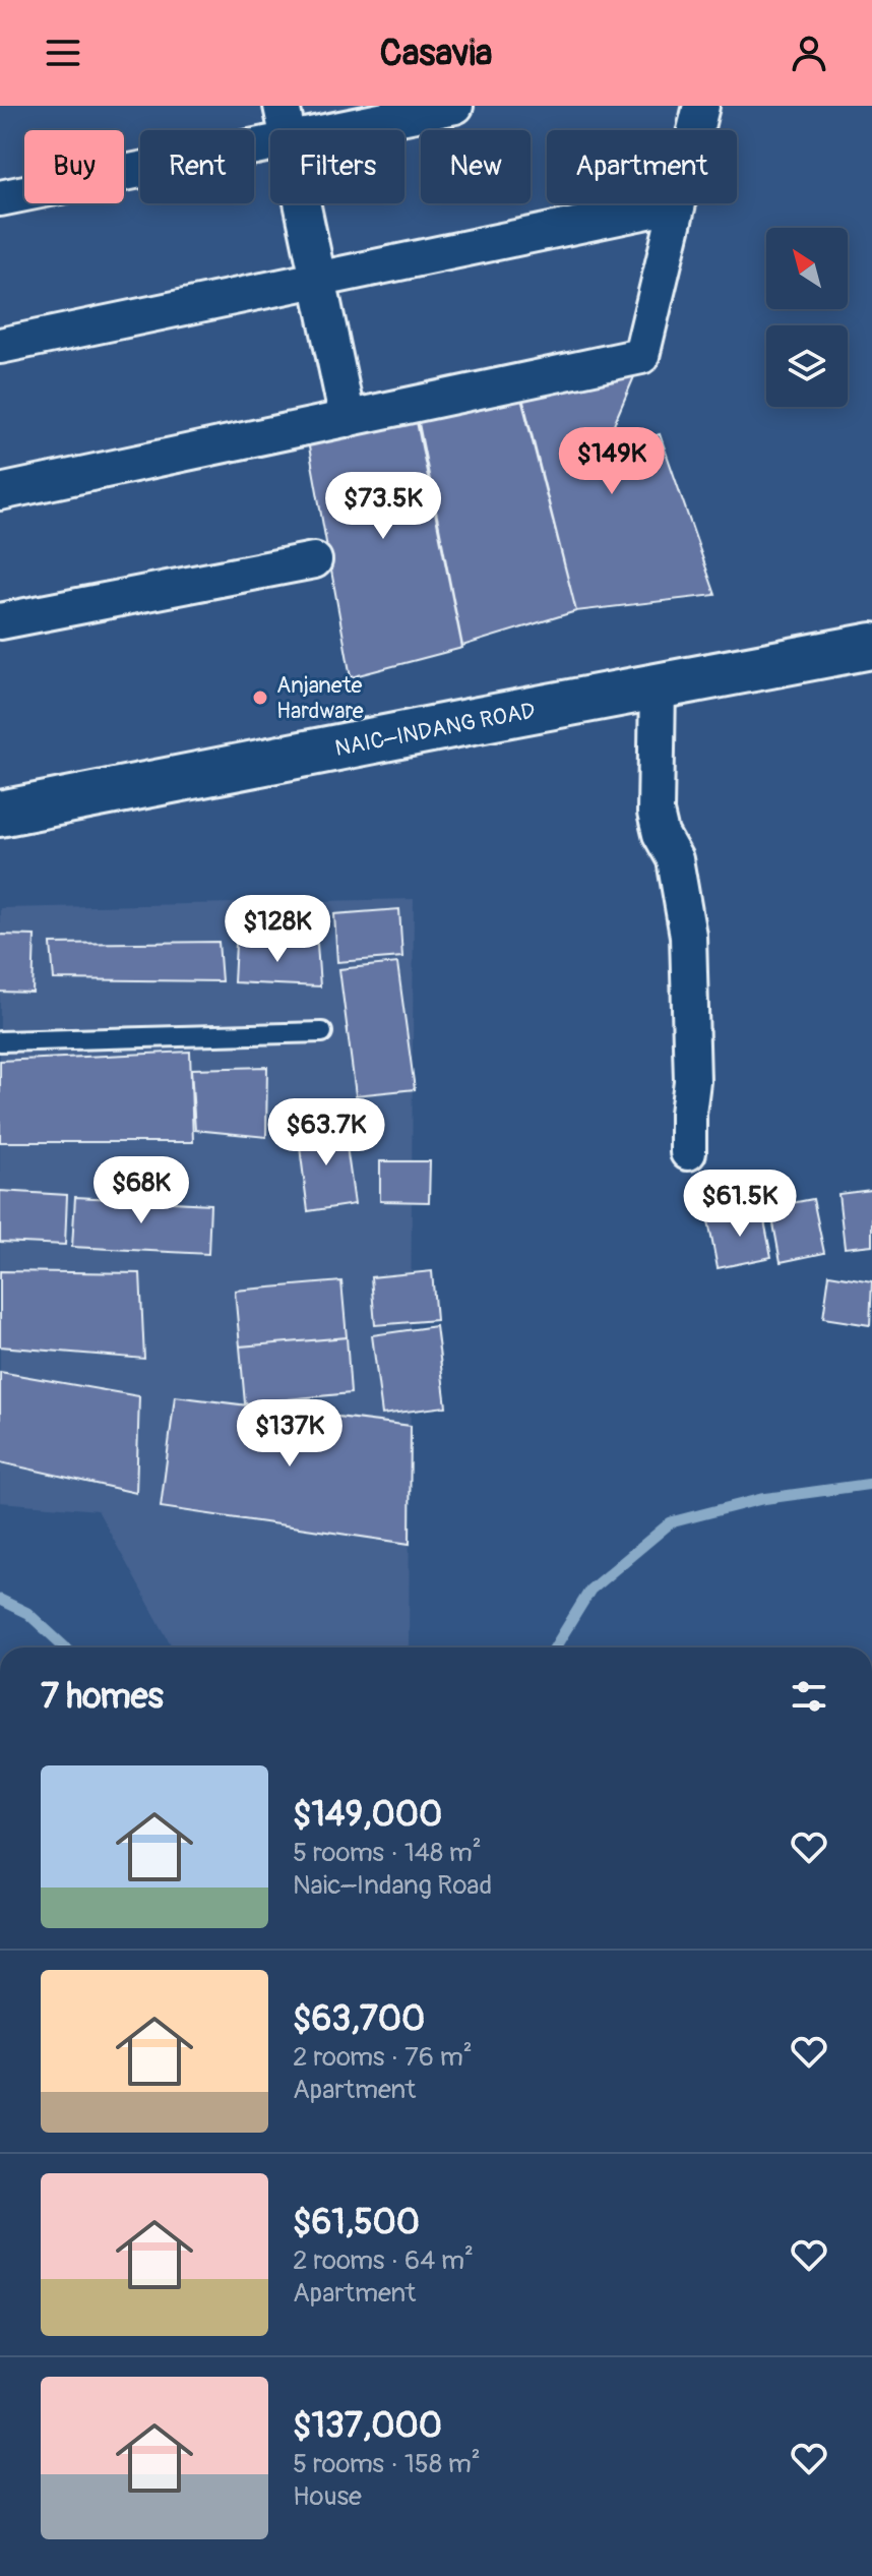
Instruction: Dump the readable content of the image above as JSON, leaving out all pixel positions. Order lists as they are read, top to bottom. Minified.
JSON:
{"streets":{"main road":["NAIC–INDANG ROAD"]},"places":["Anjanete Hardware"],"north":"top left","page":{"header":"Casavia","chip":["Buy","Rent","Filters","New","Apartment"],"price":["$149K","$73.5K","$128K","$63.7K","$68K","$61.5K","$137K"],"heading":"7 homes","list":[{"name":"$149,000","note":"5 rooms · 148 m² · Naic–Indang Road"},{"name":"$63,700","note":"2 rooms · 76 m² · Apartment"},{"name":"$61,500","note":"2 rooms · 64 m² · Apartment"},{"name":"$137,000","note":"5 rooms · 158 m² · House"}]}}
